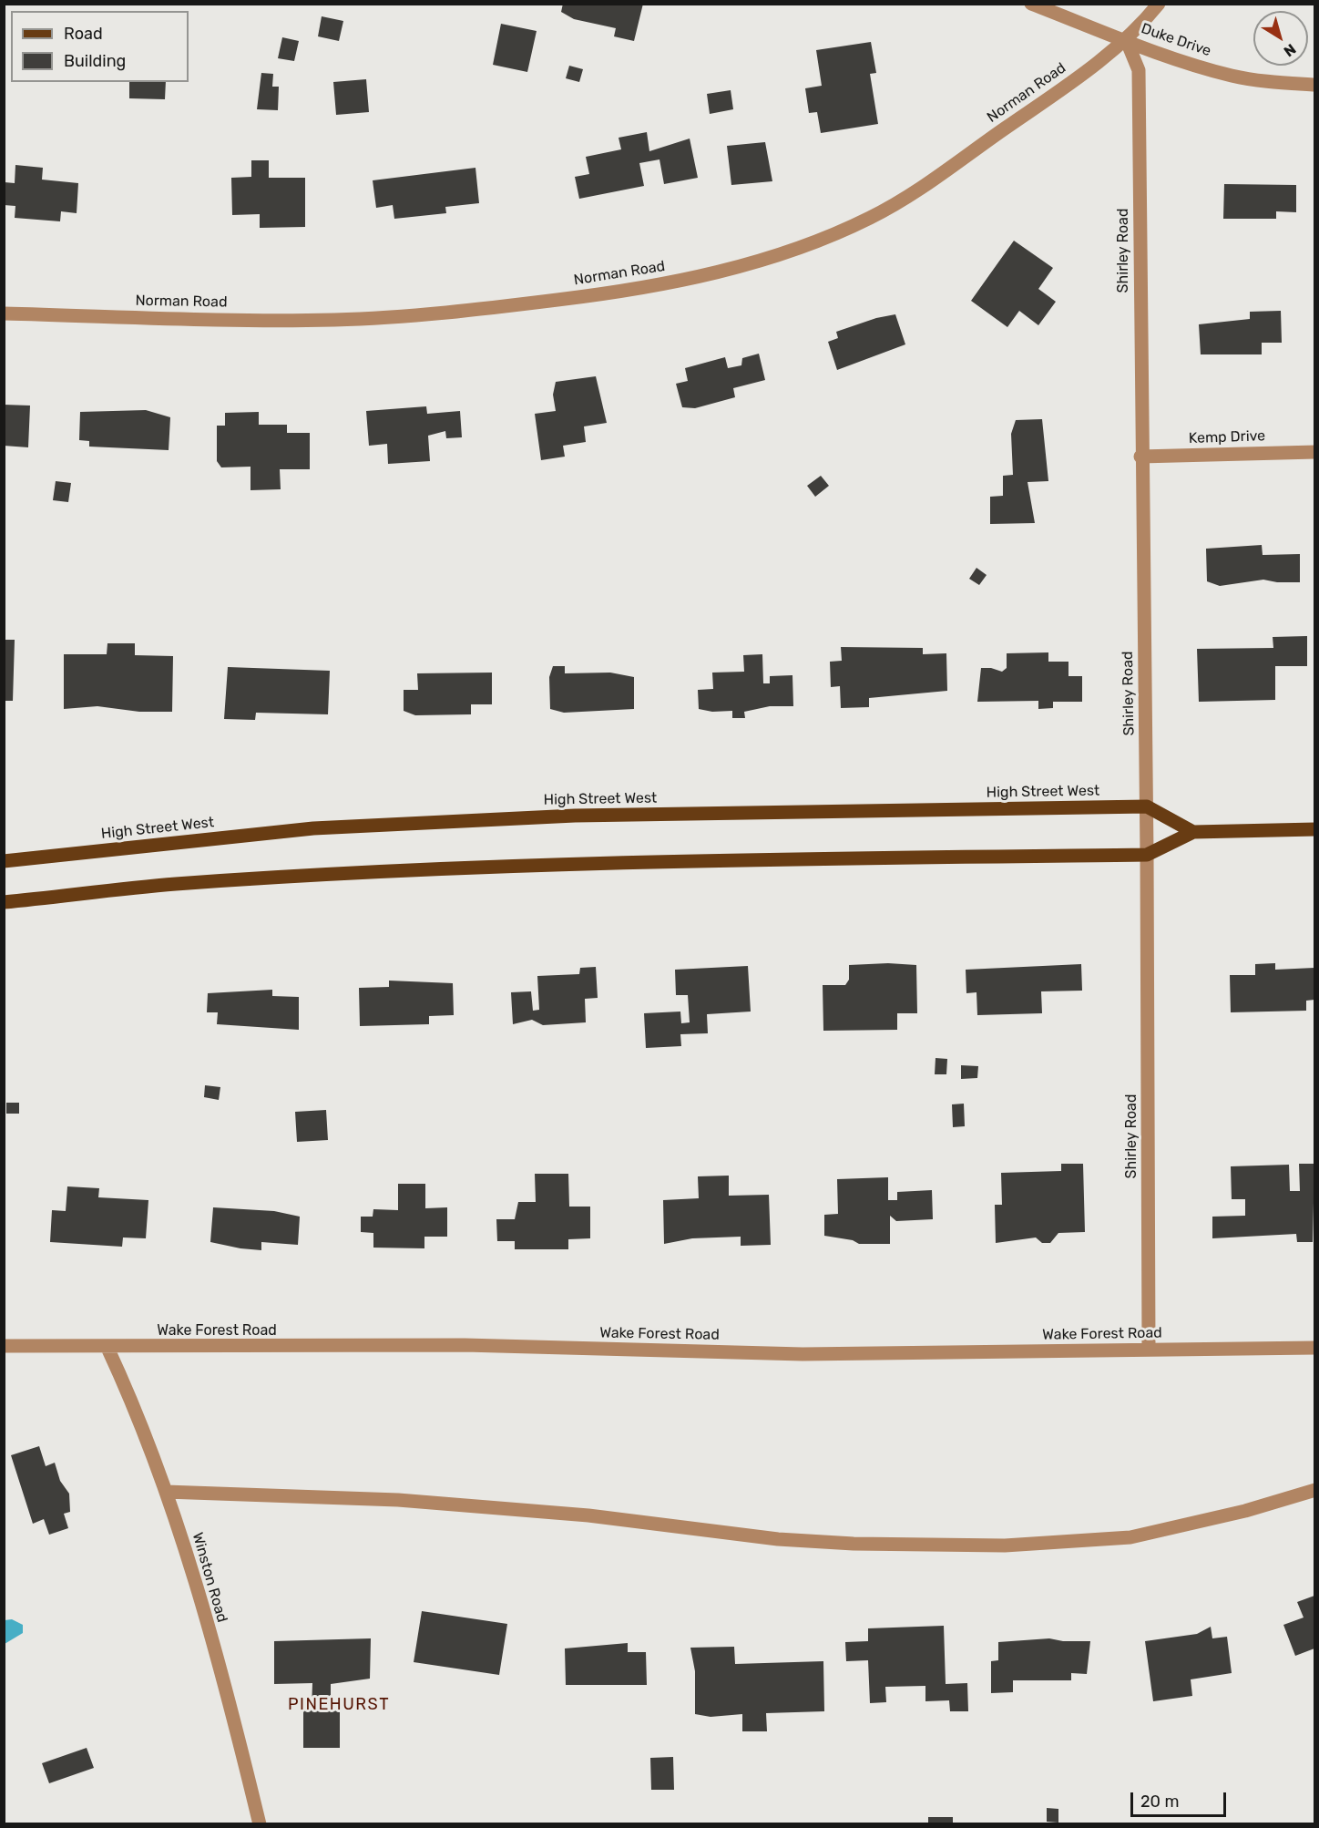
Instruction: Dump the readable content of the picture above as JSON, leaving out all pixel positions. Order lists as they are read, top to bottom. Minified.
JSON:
{"streets":{"main road":["High Street West"],"street":["Duke Drive","Norman Road","Shirley Road","Kemp Drive","Wake Forest Road","Winston Road"]},"crossings":[["Duke Drive","Norman Road"],["Duke Drive","Shirley Road"],["Norman Road","Shirley Road"],["Shirley Road","Kemp Drive"],["Shirley Road","High Street West"],["Shirley Road","Wake Forest Road"],["Wake Forest Road","Winston Road"]],"districts":["PINEHURST"],"legend":["Road","Building"],"scale_bar":"20 m","north":"bottom right"}
